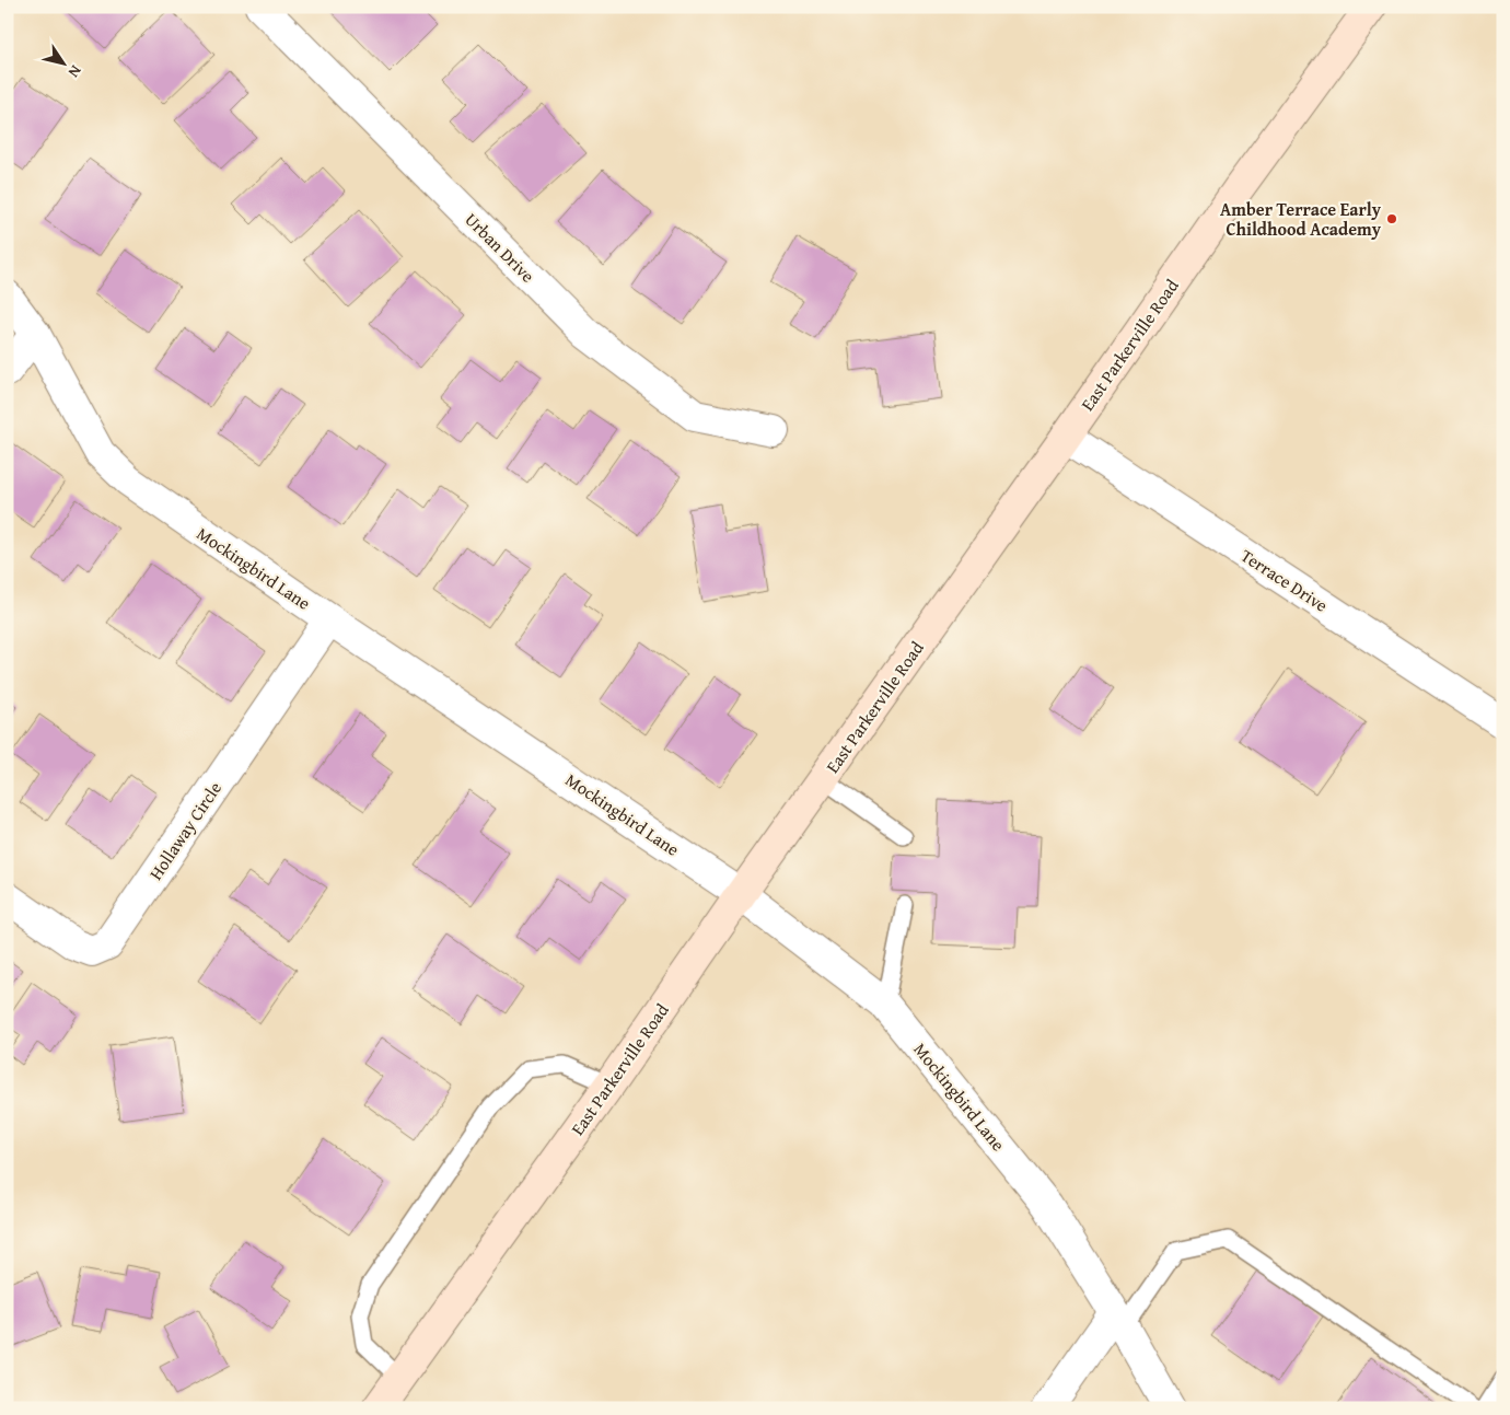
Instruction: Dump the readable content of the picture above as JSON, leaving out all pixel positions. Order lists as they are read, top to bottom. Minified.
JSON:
{"streets":{"main road":["East Parkerville Road"],"street":["Urban Drive","Mockingbird Lane","Terrace Drive","Hollaway Circle"]},"crossings":[["East Parkerville Road","Mockingbird Lane"],["East Parkerville Road","Terrace Drive"],["Mockingbird Lane","Hollaway Circle"]],"places":["Amber Terrace Early Childhood Academy"],"north":"bottom right"}
